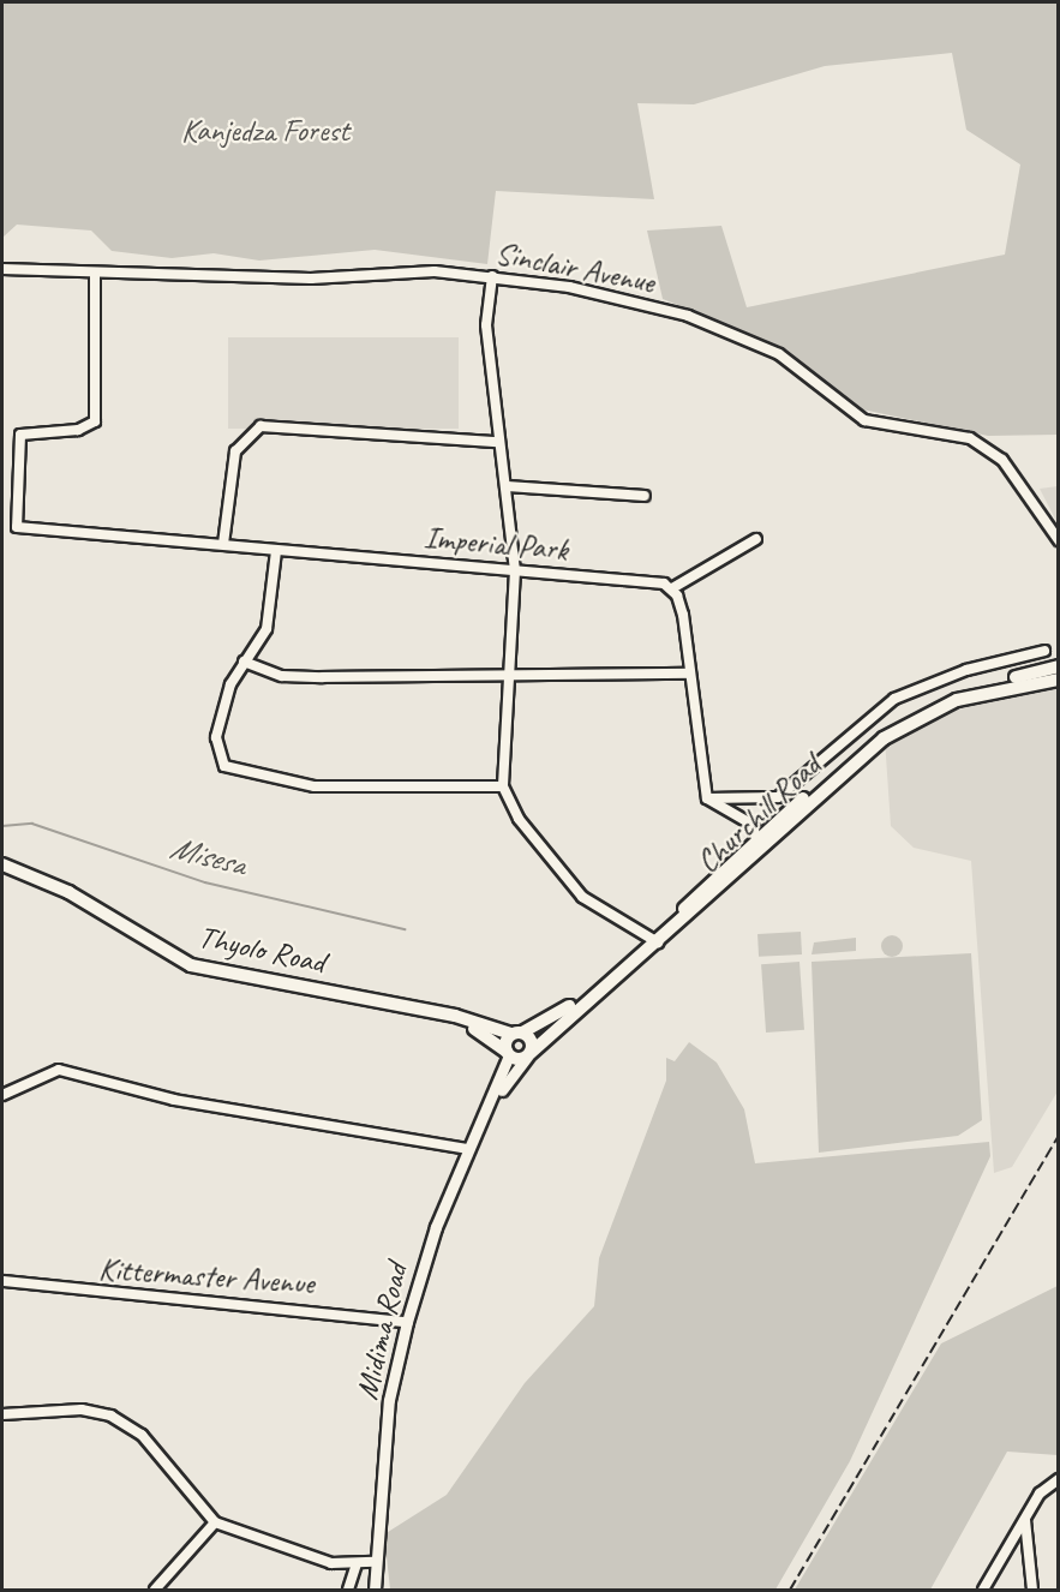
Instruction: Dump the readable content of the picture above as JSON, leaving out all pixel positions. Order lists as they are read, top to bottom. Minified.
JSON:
{"streets":{"highway":["Churchill Road","Thyolo Road"],"main road":["Midima Road"],"street":["Sinclair Avenue","Imperial Park","Kittermaster Avenue"]},"crossings":[["Sinclair Avenue","Imperial Park"],["Churchill Road","Thyolo Road"],["Churchill Road","Midima Road"],["Thyolo Road","Midima Road"],["Kittermaster Avenue","Midima Road"]],"water":["Misesa"],"parks":["Kanjedza Forest"]}
